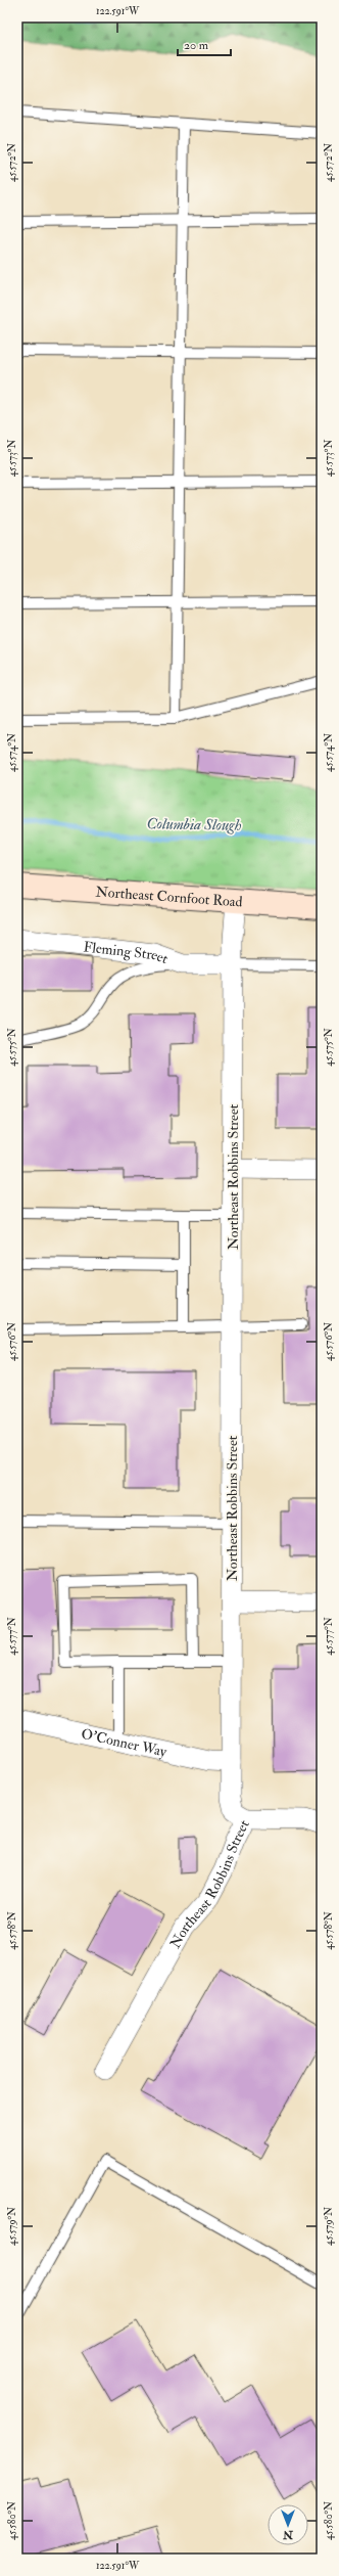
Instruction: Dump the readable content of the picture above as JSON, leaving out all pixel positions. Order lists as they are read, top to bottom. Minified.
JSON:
{"streets":{"street":["Northeast Cornfoot Road","Fleming Street","Northeast Robbins Street","O'Conner Way"]},"crossings":[["Northeast Cornfoot Road","Northeast Robbins Street"],["Fleming Street","Northeast Robbins Street"],["Northeast Robbins Street","O'Conner Way"]],"water":["Columbia Slough"],"scale_bar":"20 m","north":"bottom","coordinates":["122.591°W","45.572°N","45.573°N","45.574°N","45.575°N","45.576°N","45.577°N","45.578°N","45.579°N","45.580°N"]}
